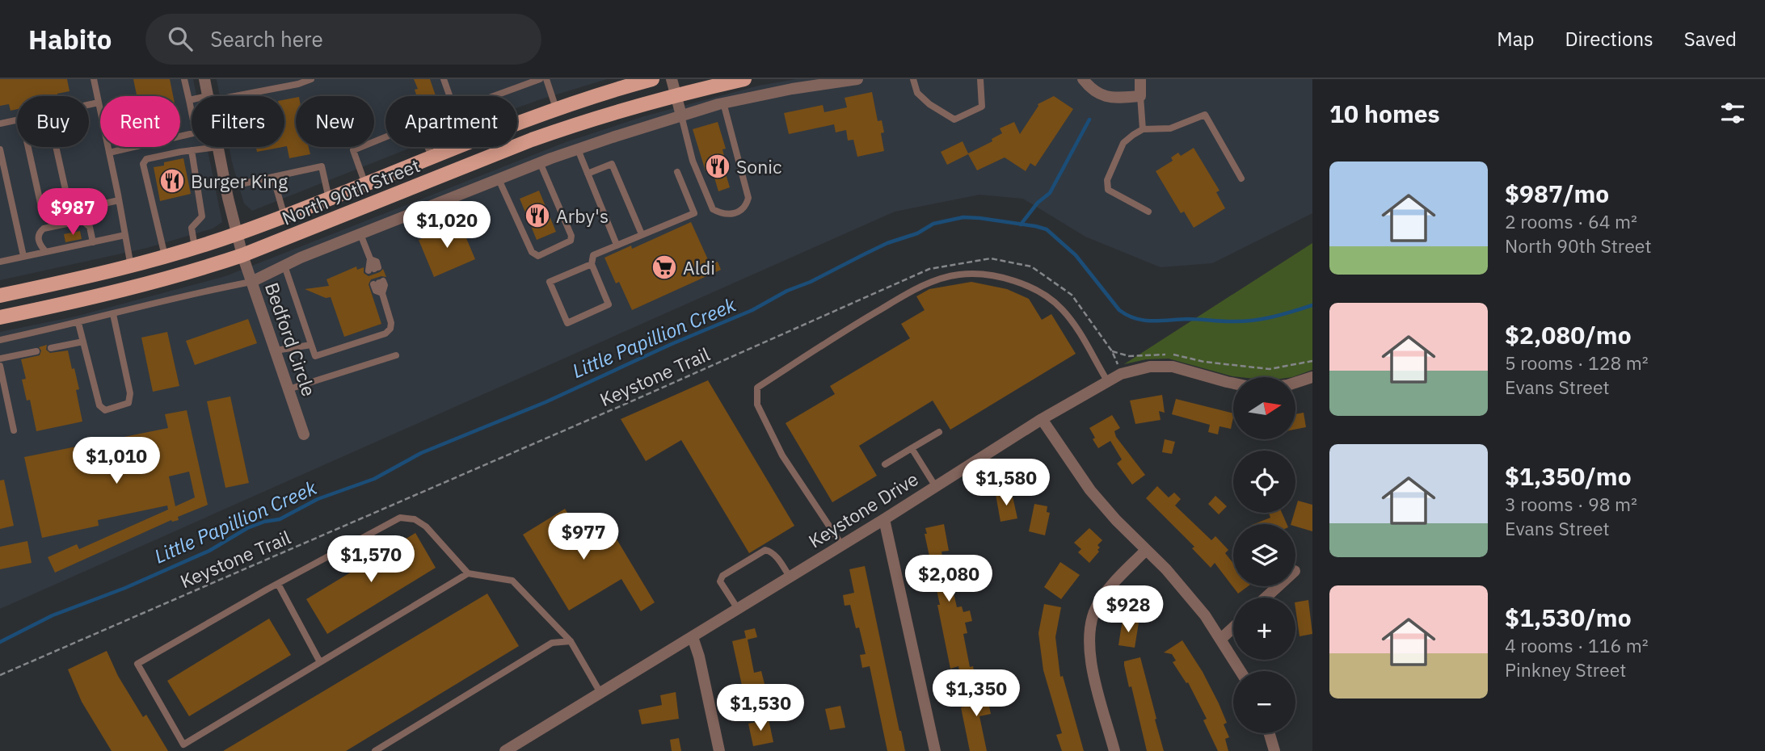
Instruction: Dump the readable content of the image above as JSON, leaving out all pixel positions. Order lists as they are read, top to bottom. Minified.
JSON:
{"streets":{"main road":["North 90th Street"],"street":["Bedford Circle","Keystone Drive"],"path":["Keystone Trail"]},"crossings":[["North 90th Street","Bedford Circle"]],"water":["Little Papillion Creek"],"places":{"restaurant":["Sonic","Burger King","Arby's"],"supermarket":["Aldi"]},"north":"right","page":{"header":"Habito","search":"Search here","nav":["Map","Directions","Saved"],"heading":"10 homes","chip":["Buy","Rent","Filters","New","Apartment"],"list":[{"name":"$987/mo","note":"2 rooms · 64 m² · North 90th Street"},{"name":"$2,080/mo","note":"5 rooms · 128 m² · Evans Street"},{"name":"$1,350/mo","note":"3 rooms · 98 m² · Evans Street"},{"name":"$1,530/mo","note":"4 rooms · 116 m² · Pinkney Street"}],"price":["$987","$1,020","$1,010","$1,580","$977","$1,570","$2,080","$928","$1,350","$1,530"],"map_buttons":["+","−"]}}
